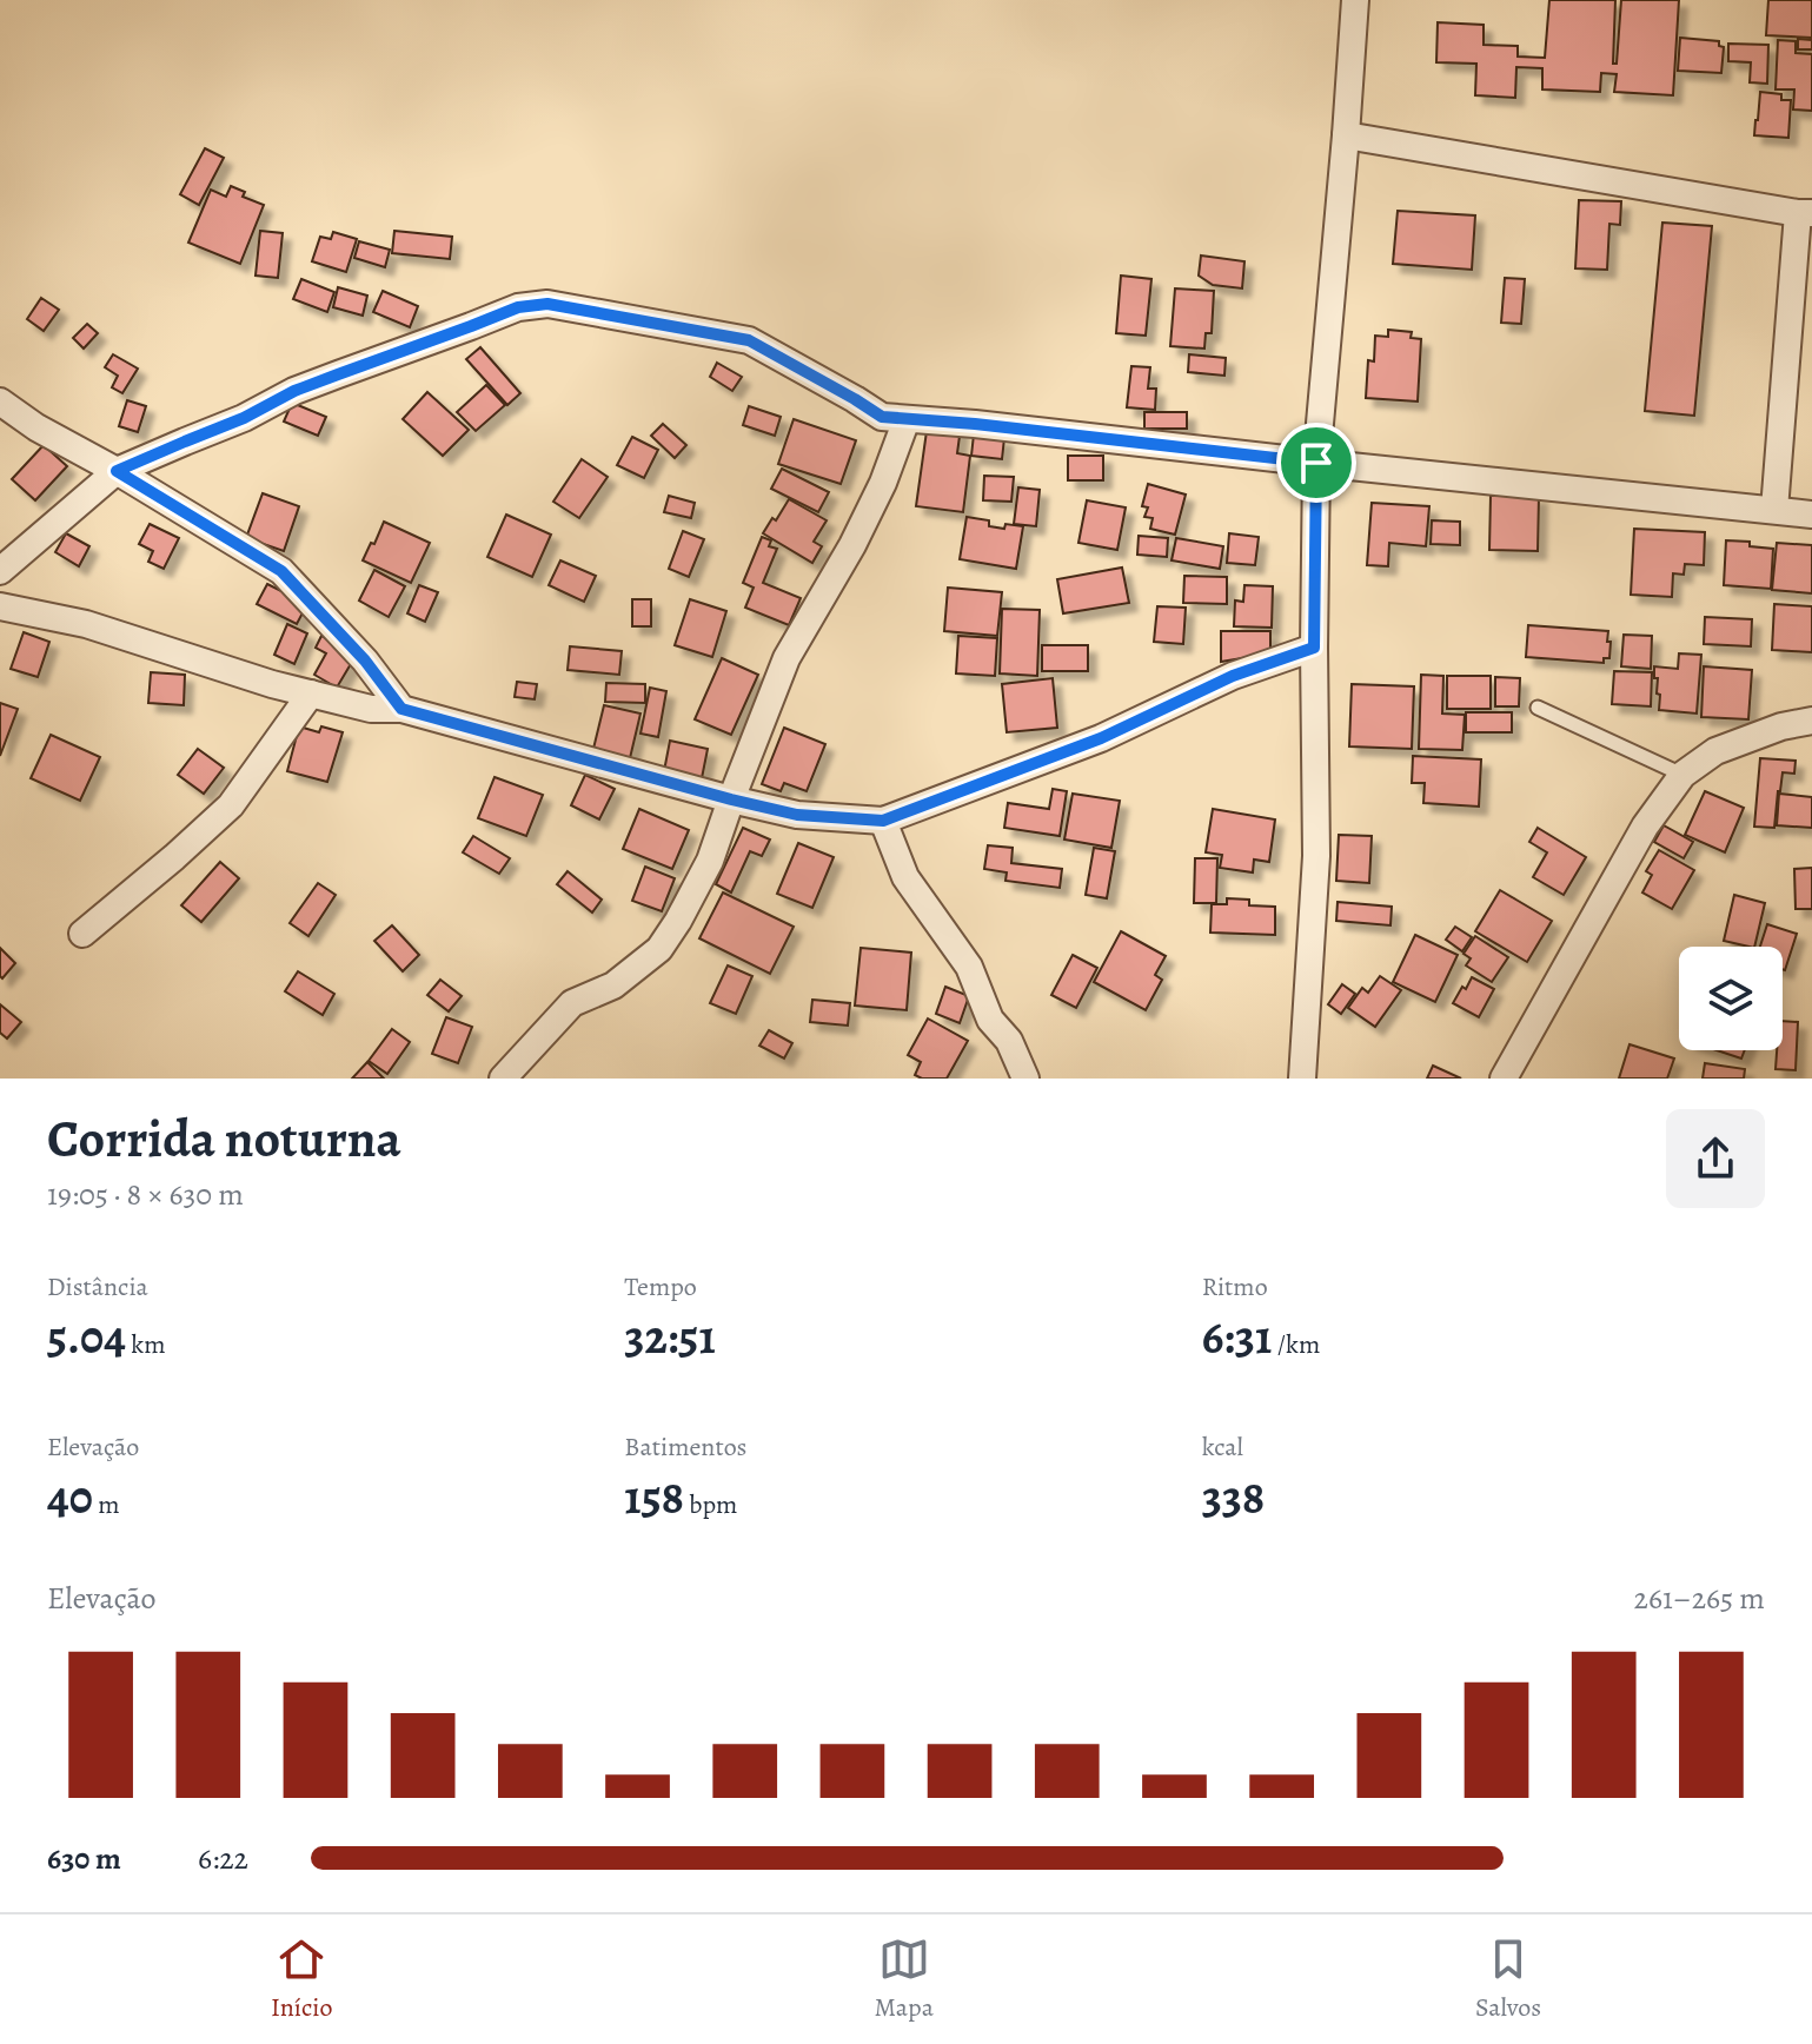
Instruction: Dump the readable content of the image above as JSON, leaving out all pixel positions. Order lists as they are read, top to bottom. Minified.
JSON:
{"page":{"heading":["Corrida noturna","19:05 · 8 × 630 m"],"stats":[["Distância","5.04 km"],["Tempo","32:51"],["Ritmo","6:31 /km"],["Elevação","40 m"],["Batimentos","158 bpm"],["kcal","338"]],"chart":["Elevação","261–265 m"],"list":[{"name":"630 m","note":"6:22"}],"tabs":["Início","Mapa","Salvos"]}}
